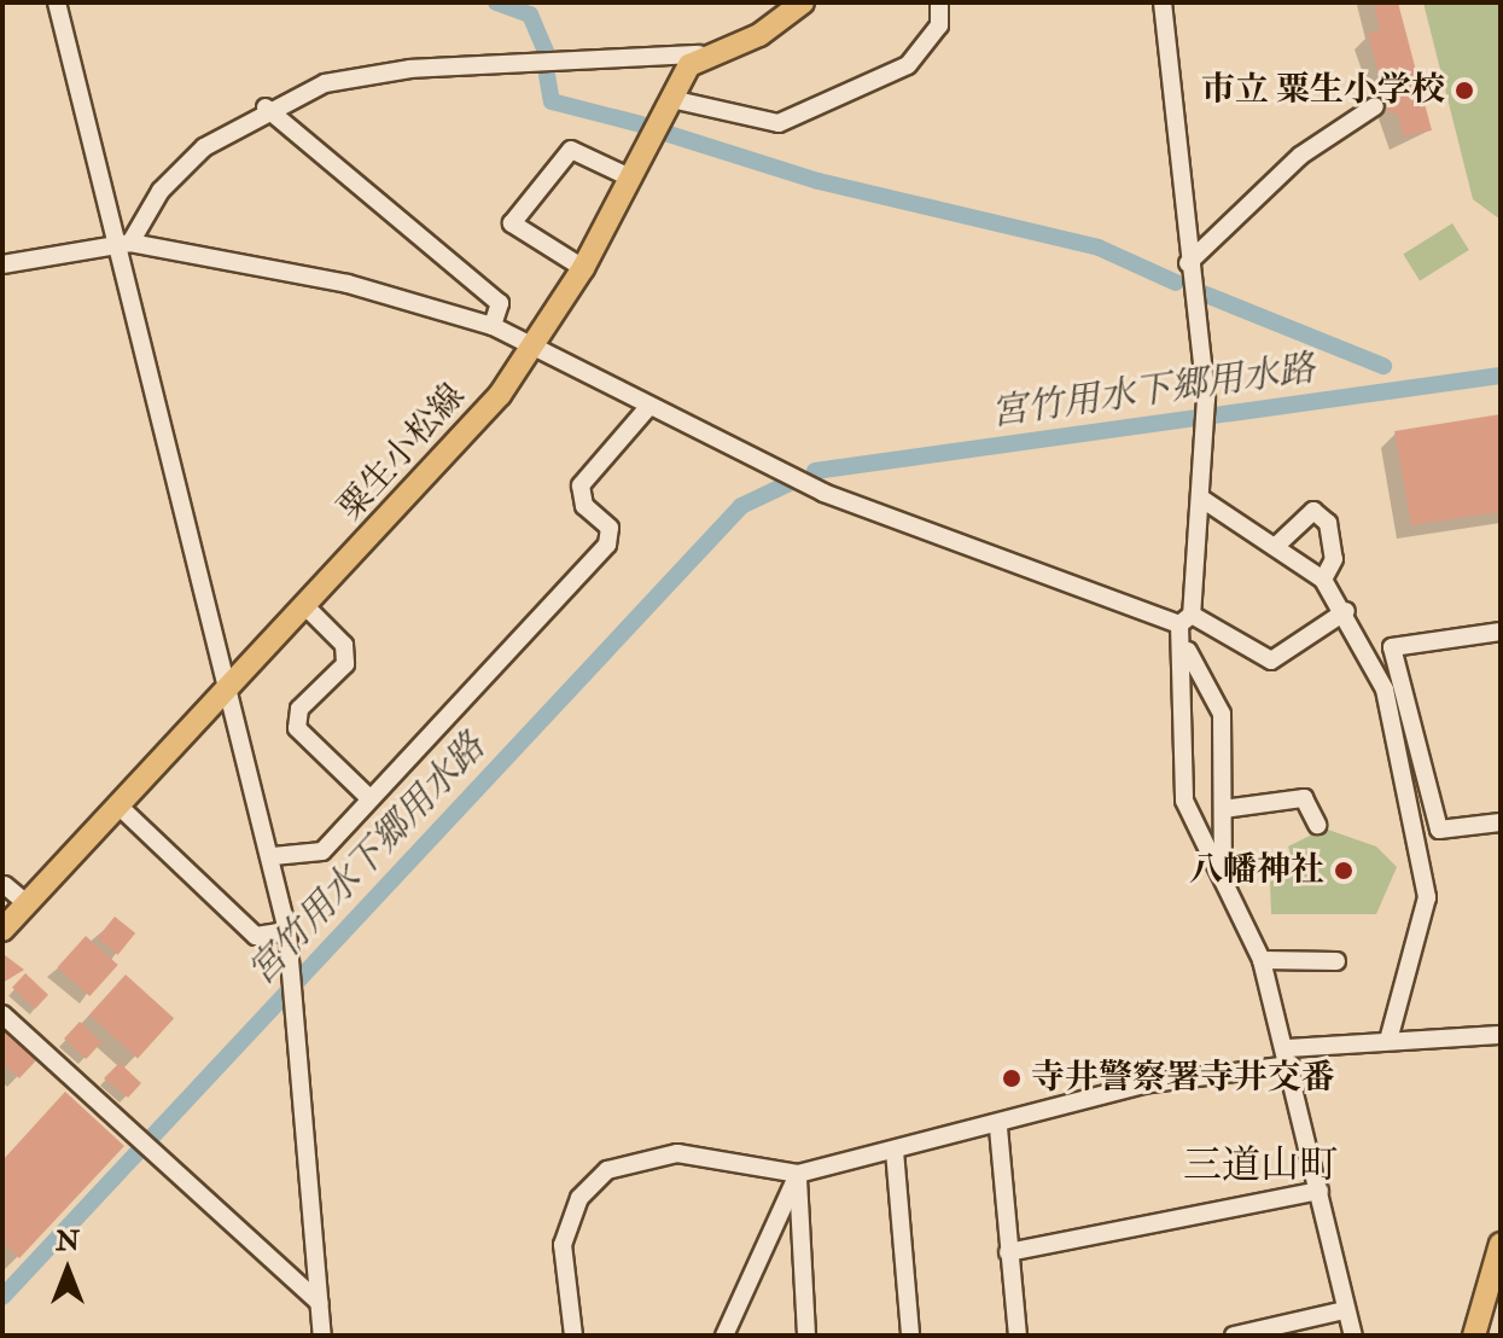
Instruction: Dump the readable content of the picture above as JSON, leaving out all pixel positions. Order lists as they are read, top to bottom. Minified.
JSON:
{"streets":{"main road":["粟生小松線"]},"districts":["三道山町"],"water":["宮竹用水下郷用水路"],"places":["市立 粟生小学校","八幡神社","寺井警察署寺井交番"],"north":"top"}
